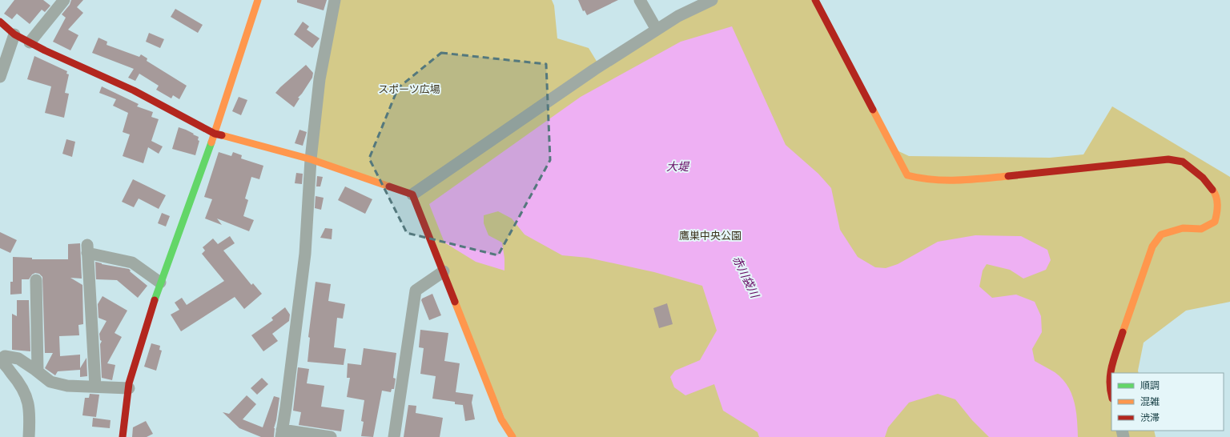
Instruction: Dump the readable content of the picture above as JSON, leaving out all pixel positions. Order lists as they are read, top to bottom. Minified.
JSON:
{"water":["大堤","赤川袋川"],"parks":["スポーツ広場","鷹巣中央公園"],"legend":["順調","混雑","渋滞"]}
